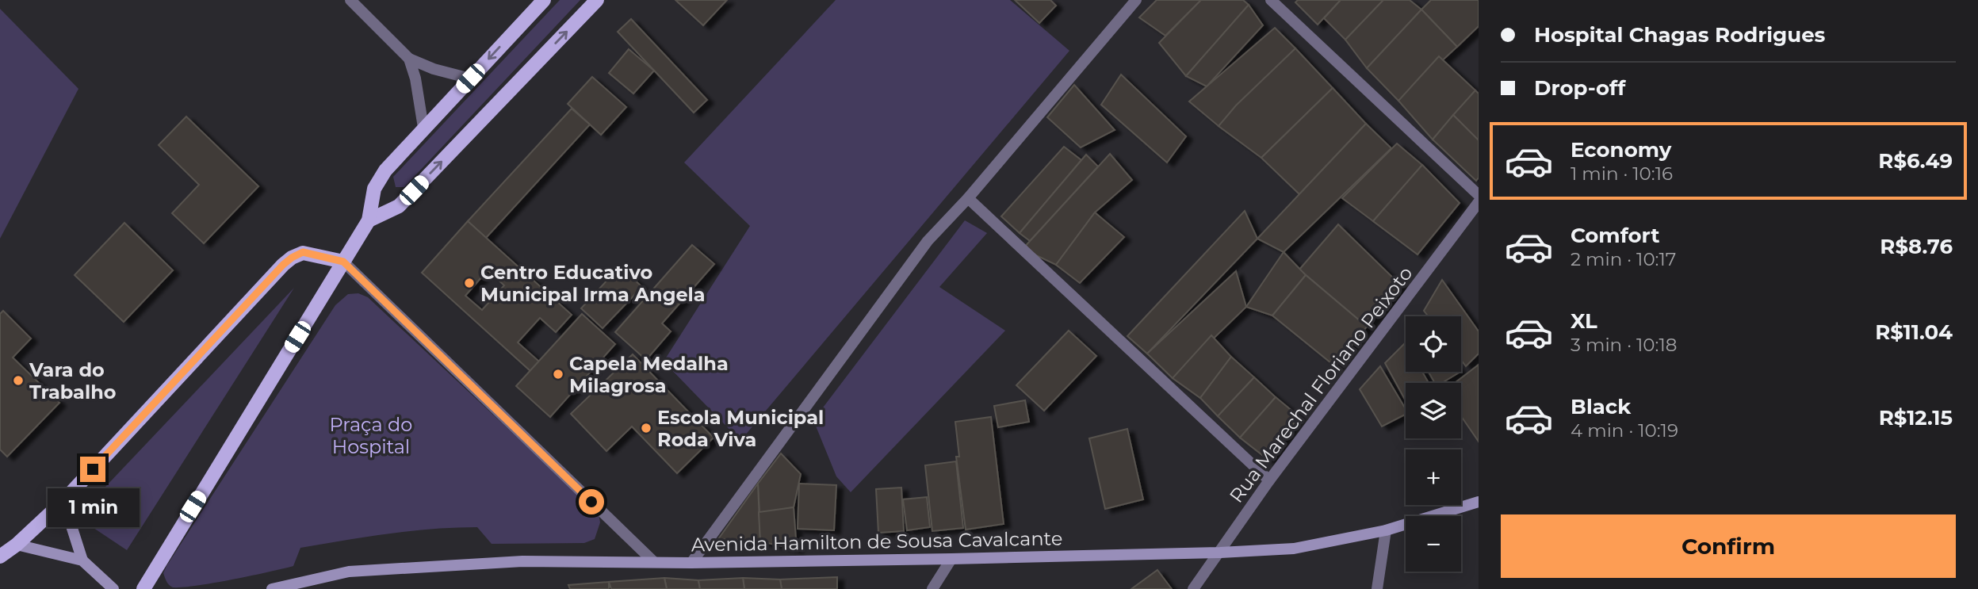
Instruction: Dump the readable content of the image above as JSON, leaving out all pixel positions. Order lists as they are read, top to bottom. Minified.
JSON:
{"streets":{"main road":["Avenida Hamilton de Sousa Cavalcante"],"street":["Rua Marechal Floriano Peixoto"]},"crossings":[["Rua Marechal Floriano Peixoto","Avenida Hamilton de Sousa Cavalcante"]],"parks":["Praça do Hospital"],"places":["Centro Educativo Municipal Irma Angela","Capela Medalha Milagrosa","Vara do Trabalho","Escola Municipal Roda Viva"],"page":{"banner":["Hospital Chagas Rodrigues","Drop-off"],"list":[{"name":"Economy","note":"1 min · 10:16","value":"R$6.49"},{"name":"Comfort","note":"2 min · 10:17","value":"R$8.76"},{"name":"XL","note":"3 min · 10:18","value":"R$11.04"},{"name":"Black","note":"4 min · 10:19","value":"R$12.15"}],"map_buttons":["+","−"],"bubble":"1 min","buttons":"Confirm"}}
